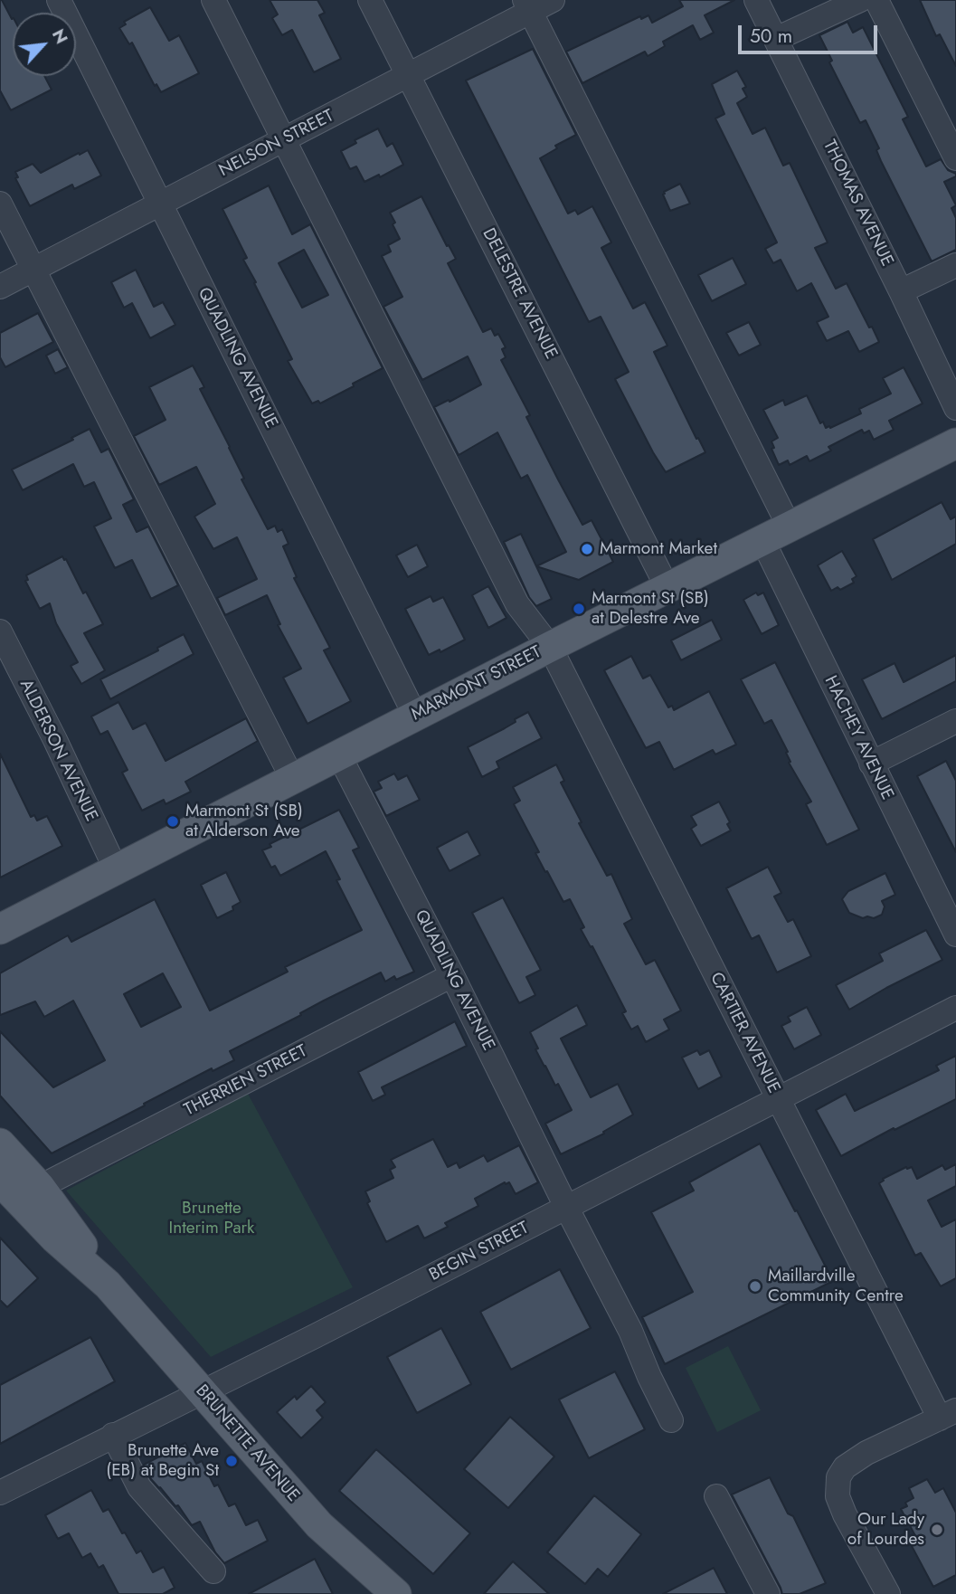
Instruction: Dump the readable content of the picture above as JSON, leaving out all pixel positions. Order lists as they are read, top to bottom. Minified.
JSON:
{"streets":{"main road":["MARMONT STREET","BRUNETTE AVENUE"],"street":["NELSON STREET","THOMAS AVENUE","DELESTRE AVENUE","QUADLING AVENUE","HACHEY AVENUE","ALDERSON AVENUE","CARTIER AVENUE","THERRIEN STREET","BEGIN STREET"]},"crossings":[["NELSON STREET","DELESTRE AVENUE"],["NELSON STREET","QUADLING AVENUE"],["NELSON STREET","CARTIER AVENUE"],["DELESTRE AVENUE","MARMONT STREET"],["QUADLING AVENUE","MARMONT STREET"],["QUADLING AVENUE","THERRIEN STREET"],["QUADLING AVENUE","BEGIN STREET"],["MARMONT STREET","HACHEY AVENUE"],["MARMONT STREET","ALDERSON AVENUE"],["MARMONT STREET","CARTIER AVENUE"],["CARTIER AVENUE","BEGIN STREET"],["THERRIEN STREET","BRUNETTE AVENUE"],["BEGIN STREET","BRUNETTE AVENUE"]],"parks":["Brunette Interim Park"],"places":["Marmont Market","Marmont St (SB) at Delestre Ave","Marmont St (SB) at Alderson Ave","Maillardville Community Centre","Brunette Ave (EB) at Begin St","Our Lady of Lourdes"],"scale_bar":"50 m","north":"top right"}
